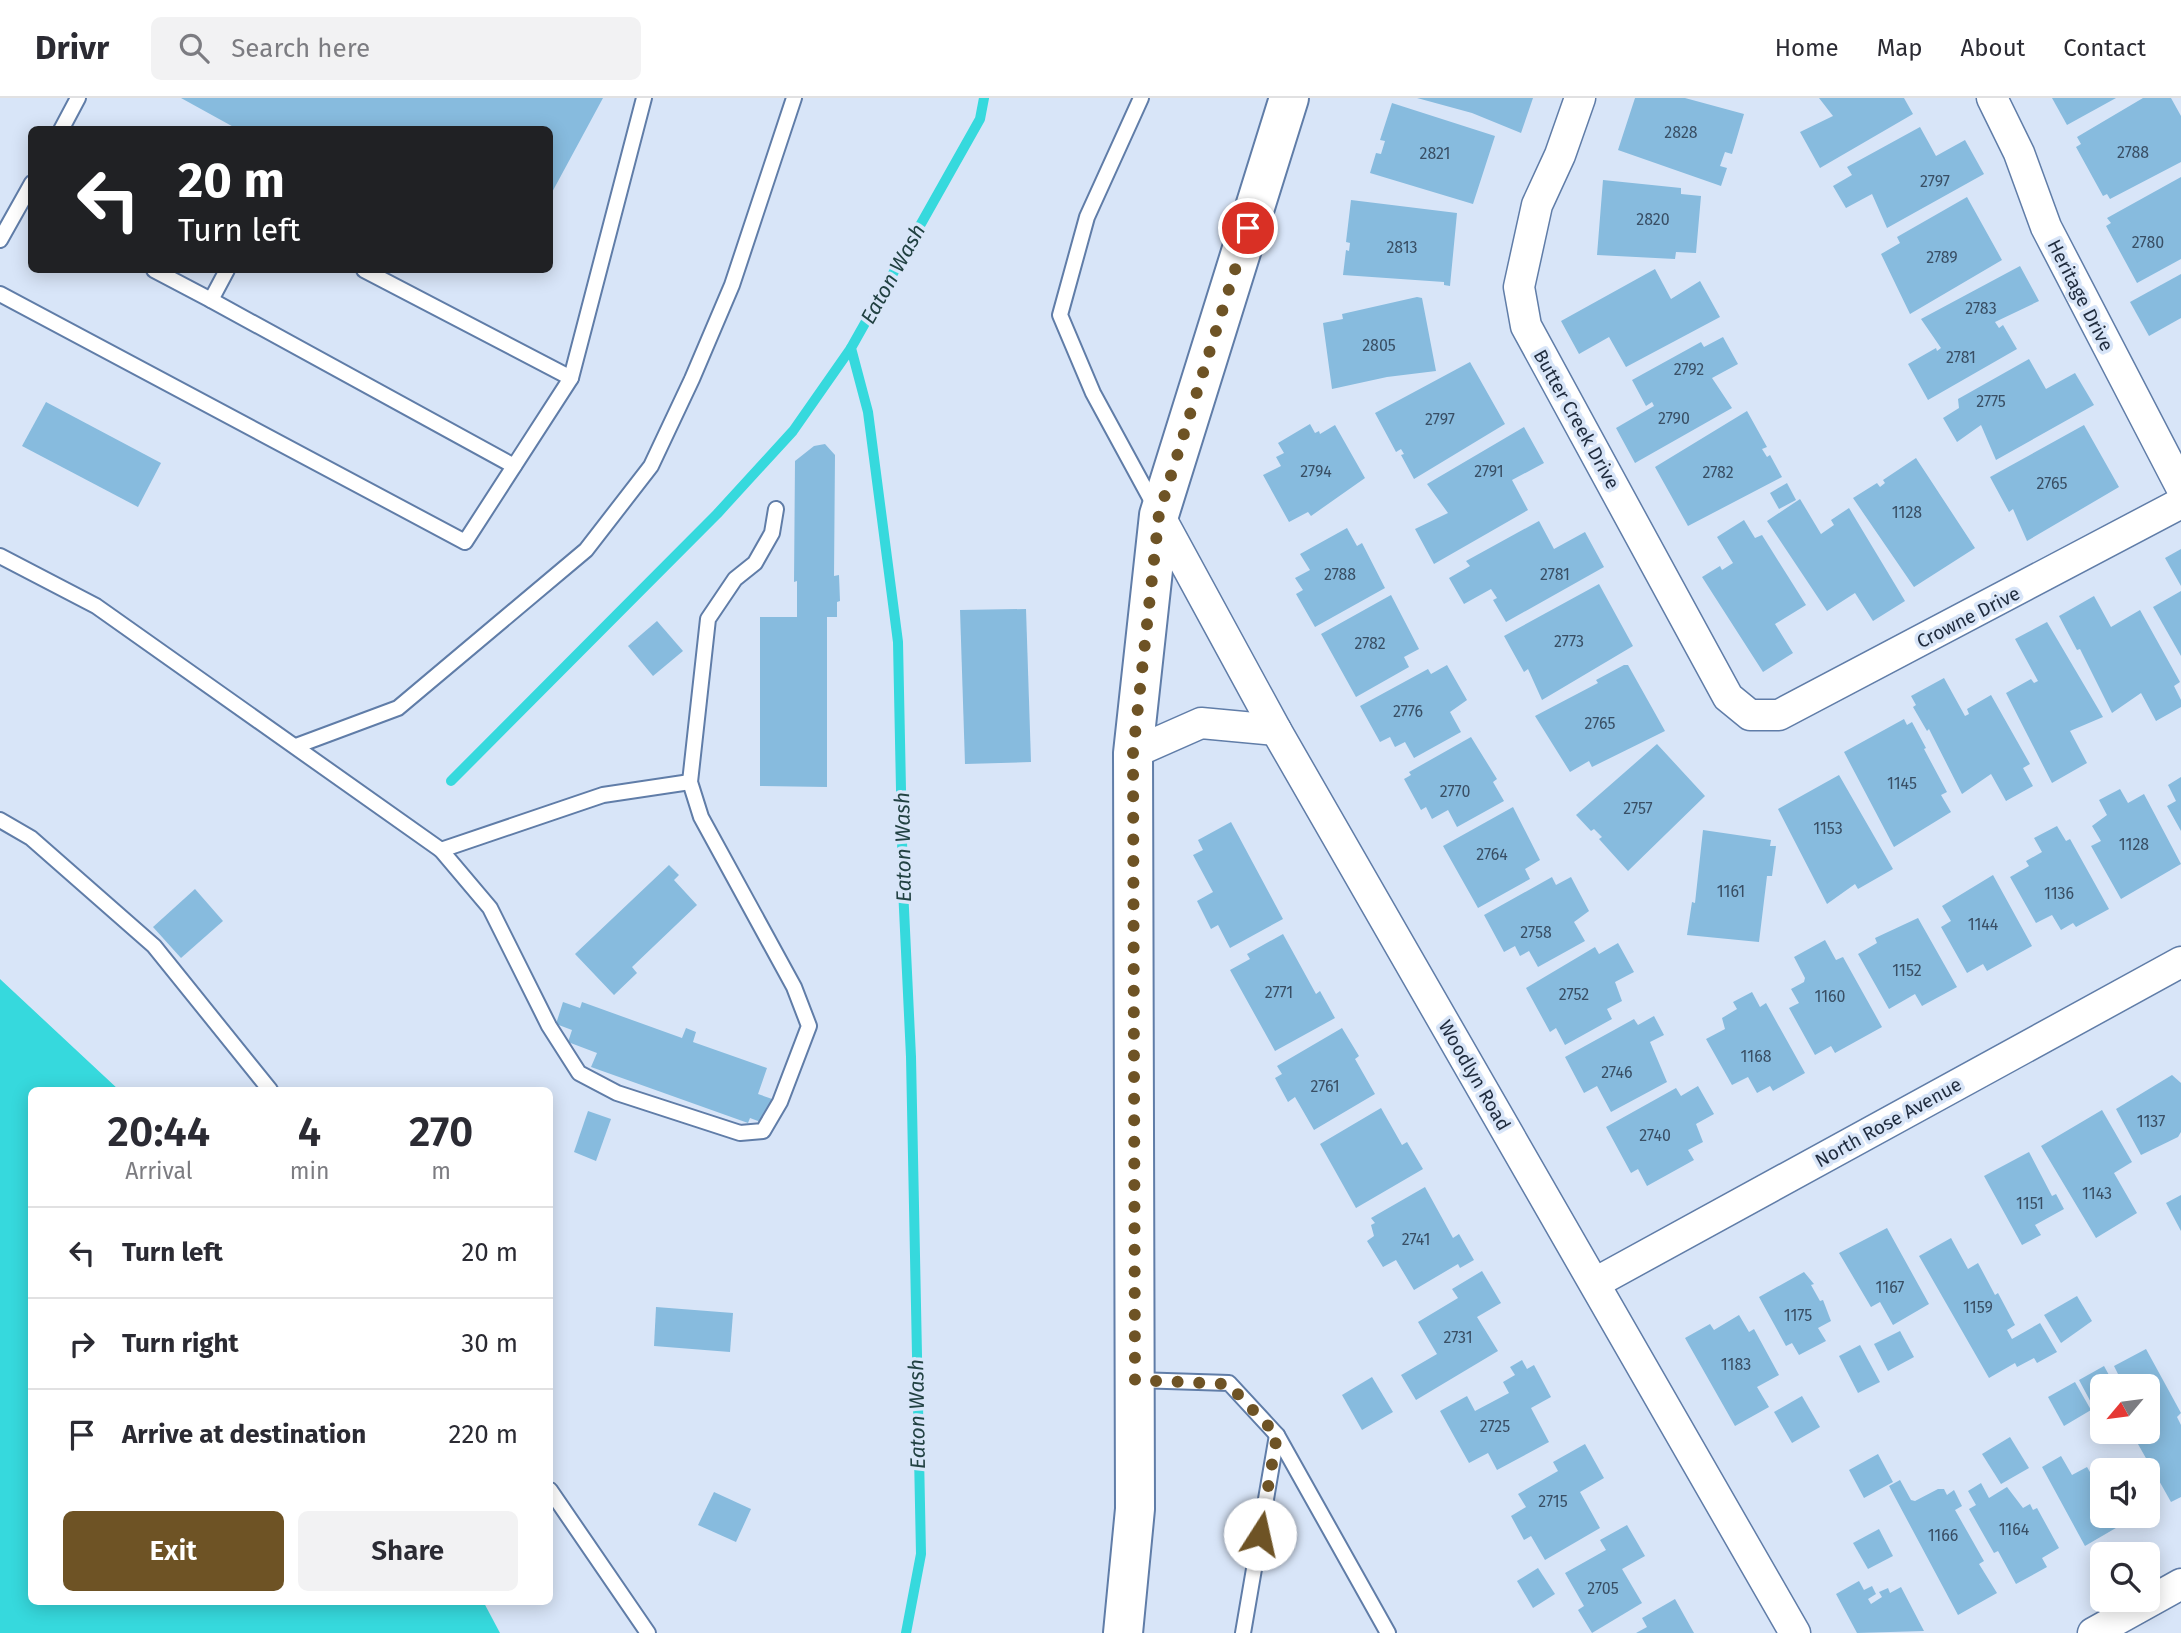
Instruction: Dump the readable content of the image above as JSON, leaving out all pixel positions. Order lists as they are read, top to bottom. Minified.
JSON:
{"streets":{"street":["Heritage Drive","Butter Creek Drive","Crowne Drive","Woodlyn Road","North Rose Avenue"]},"crossings":[["Butter Creek Drive","Crowne Drive"],["Woodlyn Road","North Rose Avenue"]],"water":["Eaton Wash"],"house_numbers":["2828","2788","2821","2797","2820","2780","2813","2789","2783","2805","2781","2792","2775","2790","2797","2794","2791","2782","2765","1128","2788","2781","2773","2782","2776","2765","1145","2770","2757","1153","1128","2764","1161","1136","1144","2758","1152","2771","2752","1160","1168","2746","2761","1137","2740","1143","1151","2741","1167","1159","1175","2731","1183","2725","2715","1164","1166","2705"],"north":"bottom left","page":{"header":"Drivr","search":"Search here","nav":["Home","Map","About","Contact"],"turn":["20 m","Turn left"],"eta":["20:44","Arrival","4","min","270","m"],"list":[{"name":"Turn left","value":"20 m"},{"name":"Turn right","value":"30 m"},{"name":"Arrive at destination","value":"220 m"}],"buttons":["Exit","Share"]}}
